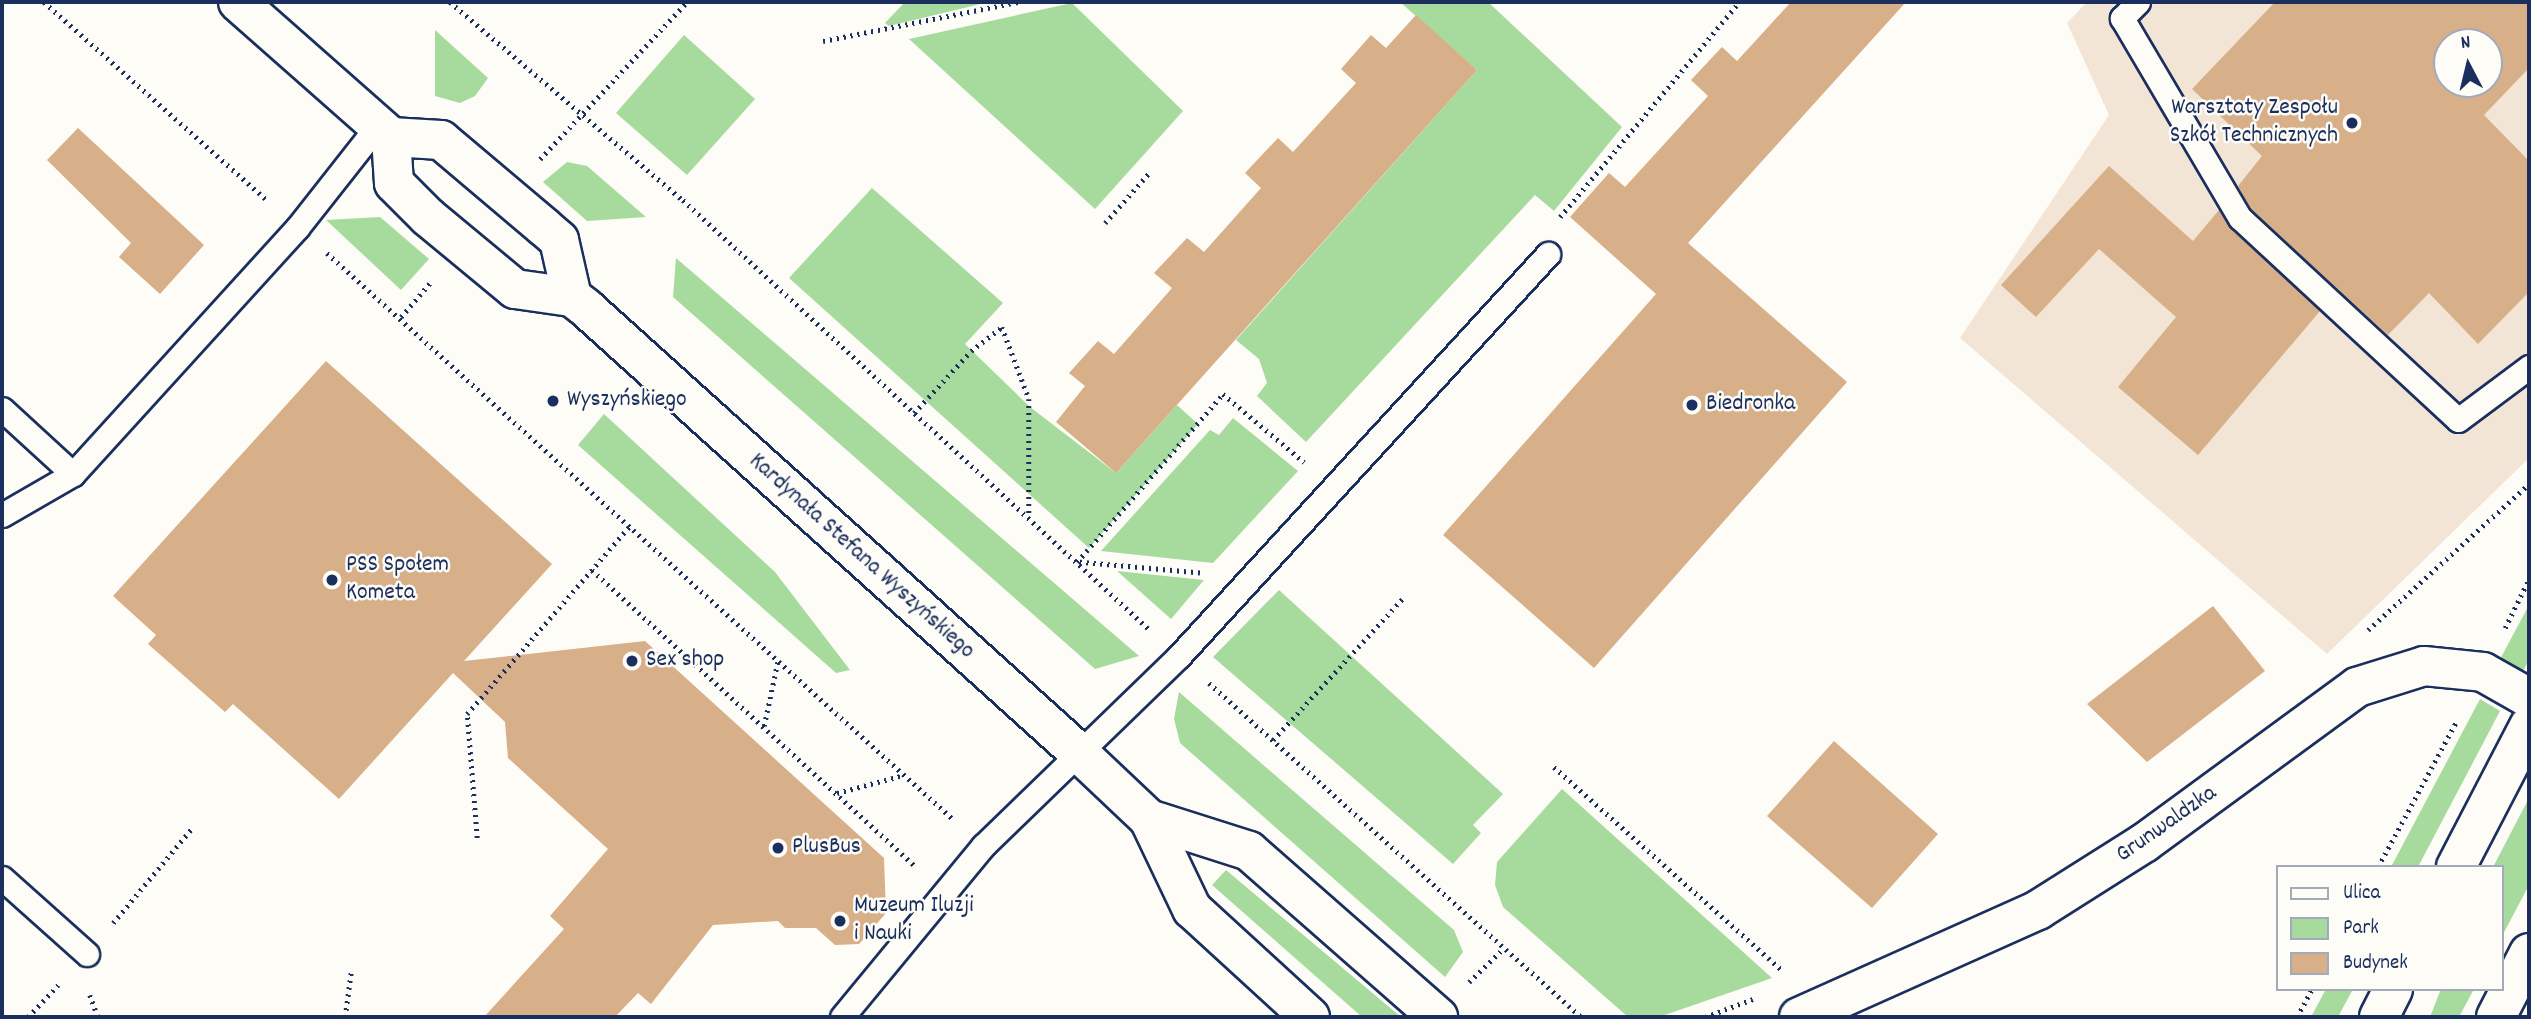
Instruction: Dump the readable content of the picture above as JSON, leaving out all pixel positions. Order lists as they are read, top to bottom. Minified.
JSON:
{"streets":{"street":["Kardynała Stefana Wyszyńskiego","Grunwaldzka"]},"places":["Warsztaty Zespołu Szkół Technicznych","Wyszyńskiego","Biedronka","PSS Społem Kometa","Sex shop","PlusBus","Muzeum Iluzji i Nauki"],"legend":["Ulica","Park","Budynek"],"north":"top"}
